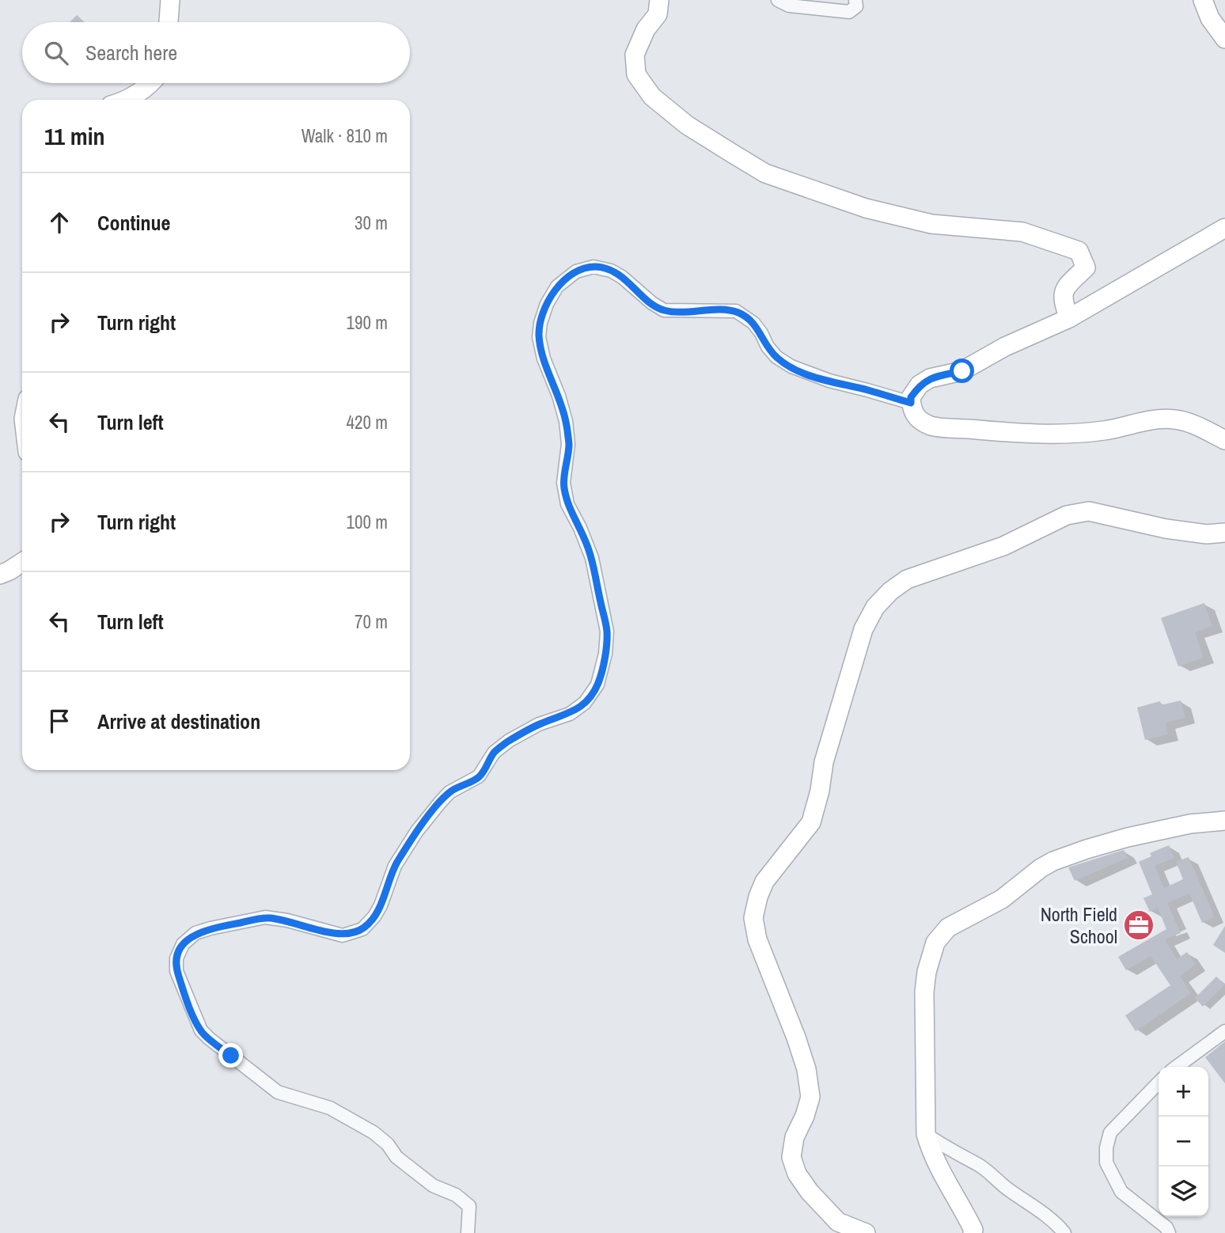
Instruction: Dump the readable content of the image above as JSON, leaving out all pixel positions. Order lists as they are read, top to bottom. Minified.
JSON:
{"places":{"office":["North Field School"]},"page":{"search":"Search here","heading":["11 min","Walk · 810 m"],"list":[["Continue","30 m"],["Turn right","190 m"],["Turn left","420 m"],["Turn right","100 m"],["Turn left","70 m"],"Arrive at destination"],"map_buttons":["+","−"]}}
